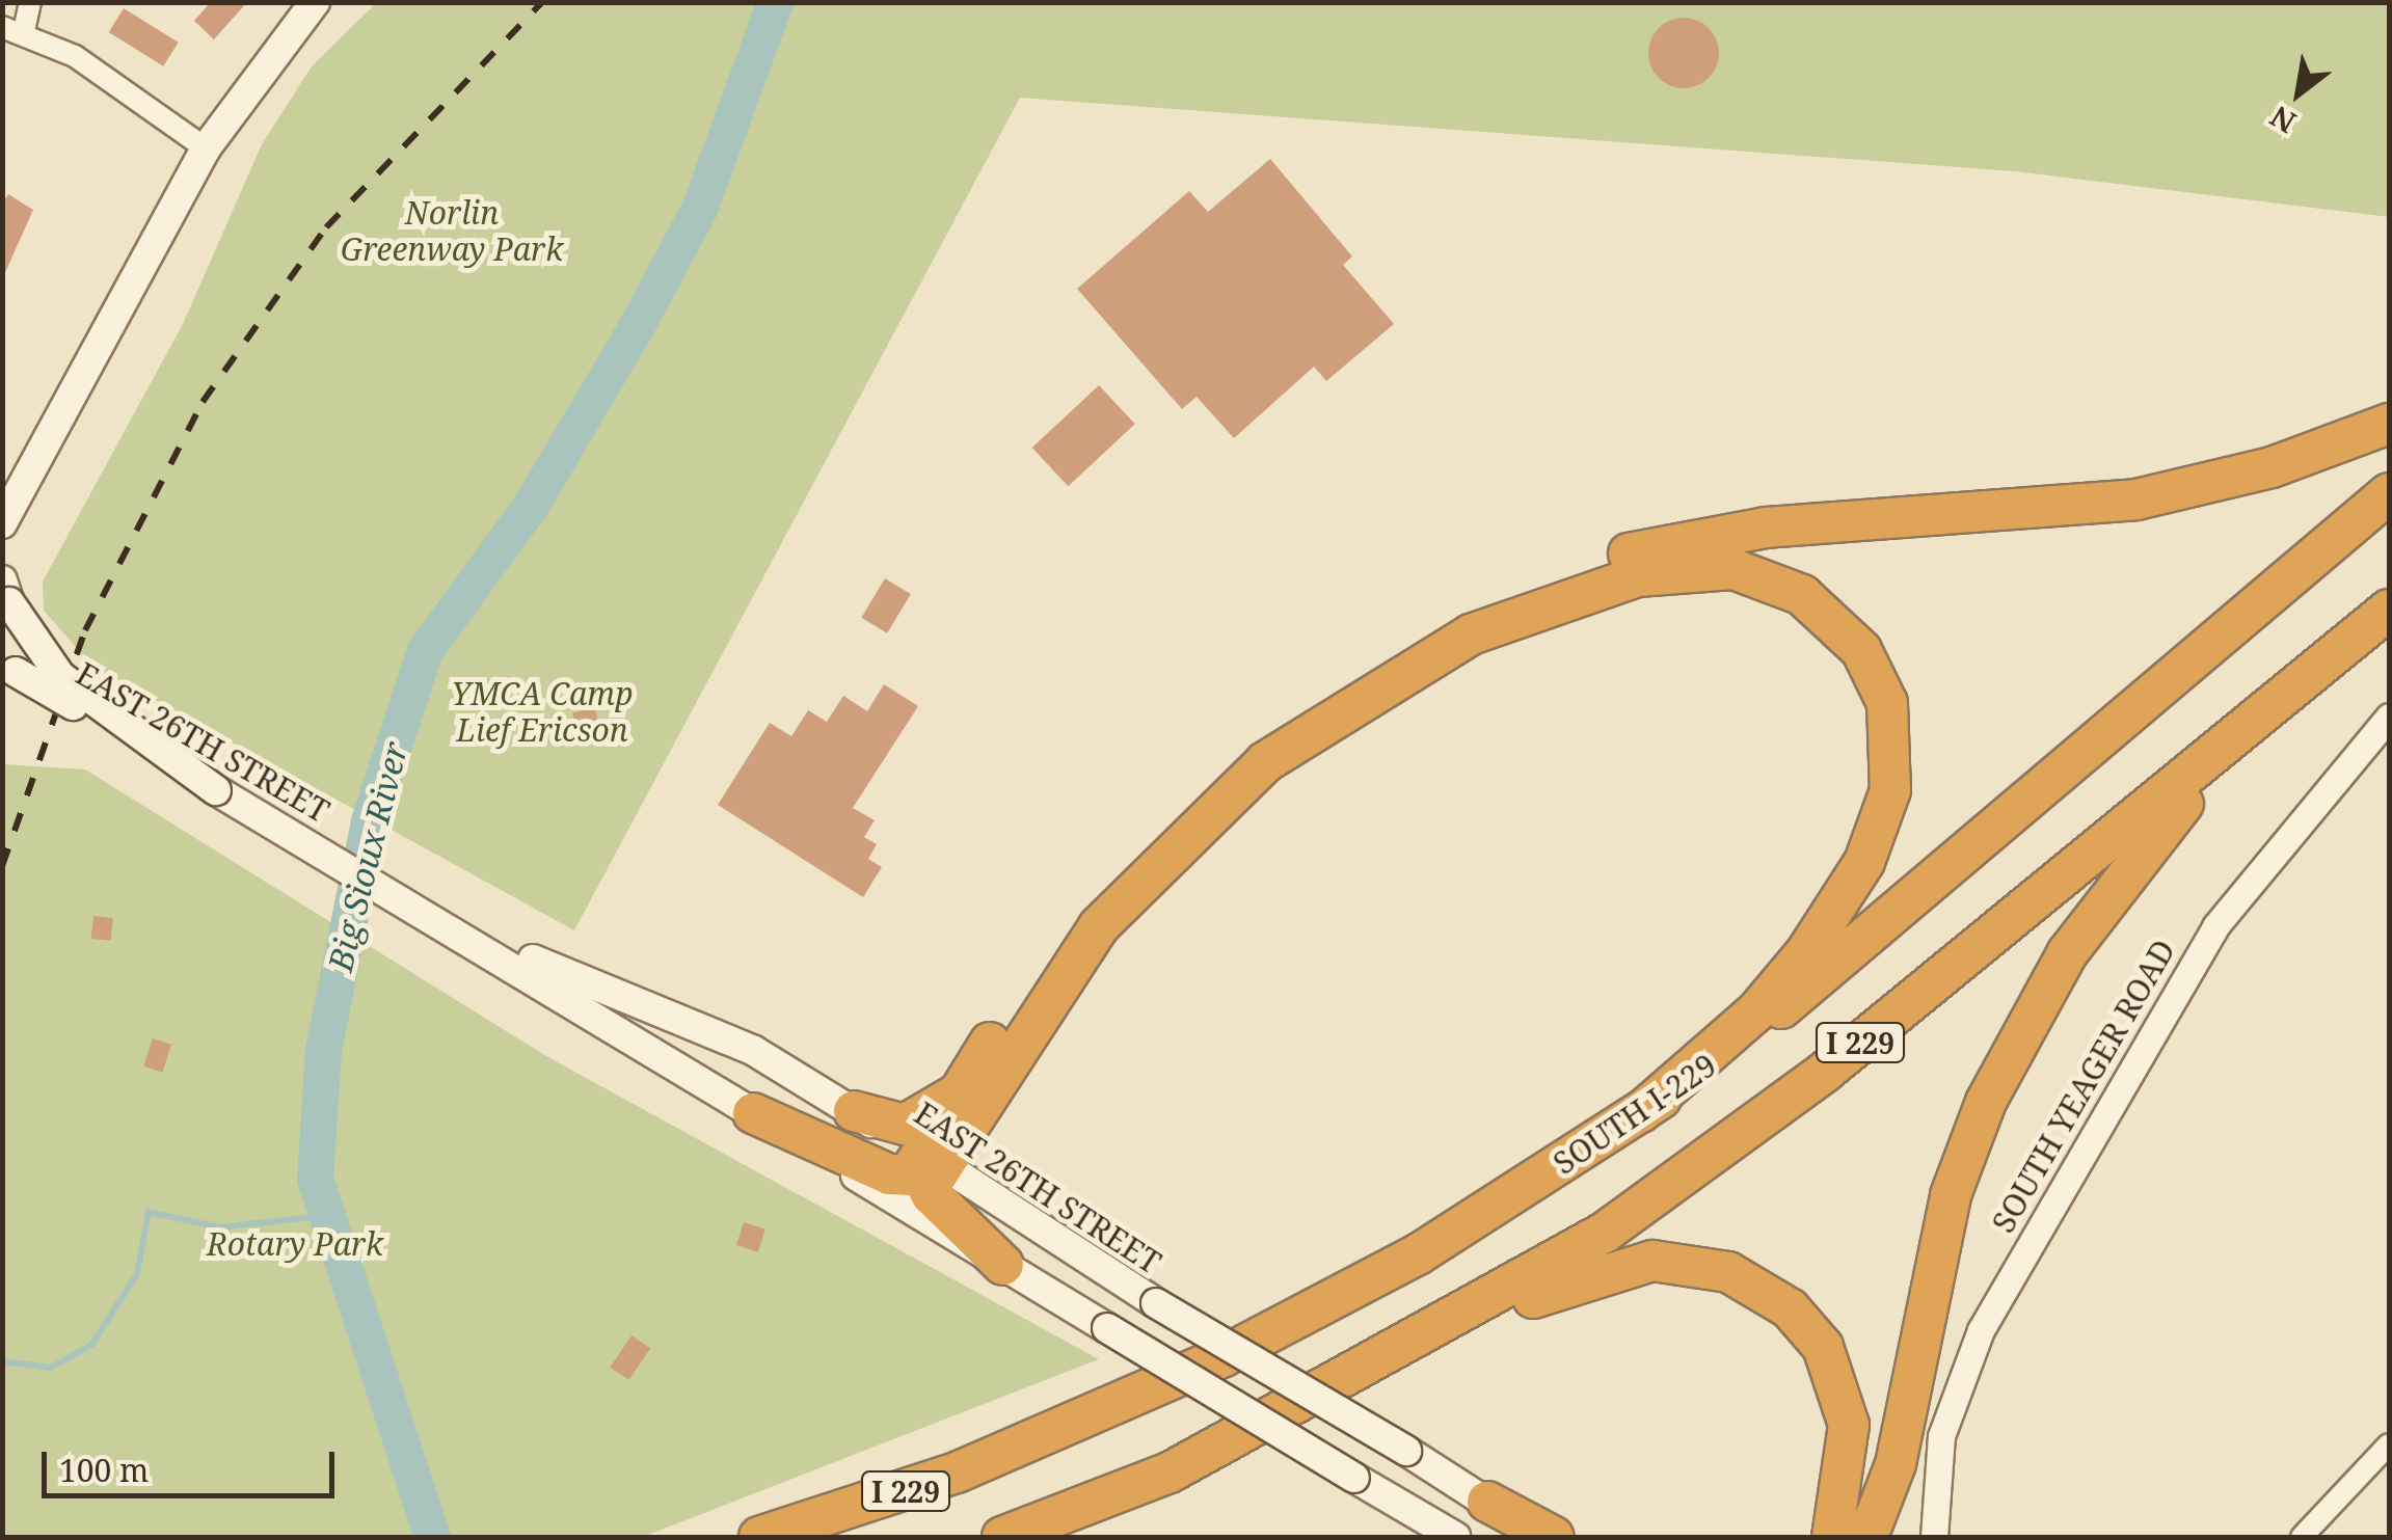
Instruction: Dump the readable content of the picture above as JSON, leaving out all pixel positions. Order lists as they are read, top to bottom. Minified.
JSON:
{"streets":{"highway":["I 229","SOUTH I-229"],"main road":["EAST 26TH STREET"],"street":["SOUTH YEAGER ROAD"]},"water":["Big Sioux River"],"parks":["Norlin Greenway Park","YMCA Camp Lief Ericson","Rotary Park"],"scale_bar":"100 m","north":"bottom left"}
